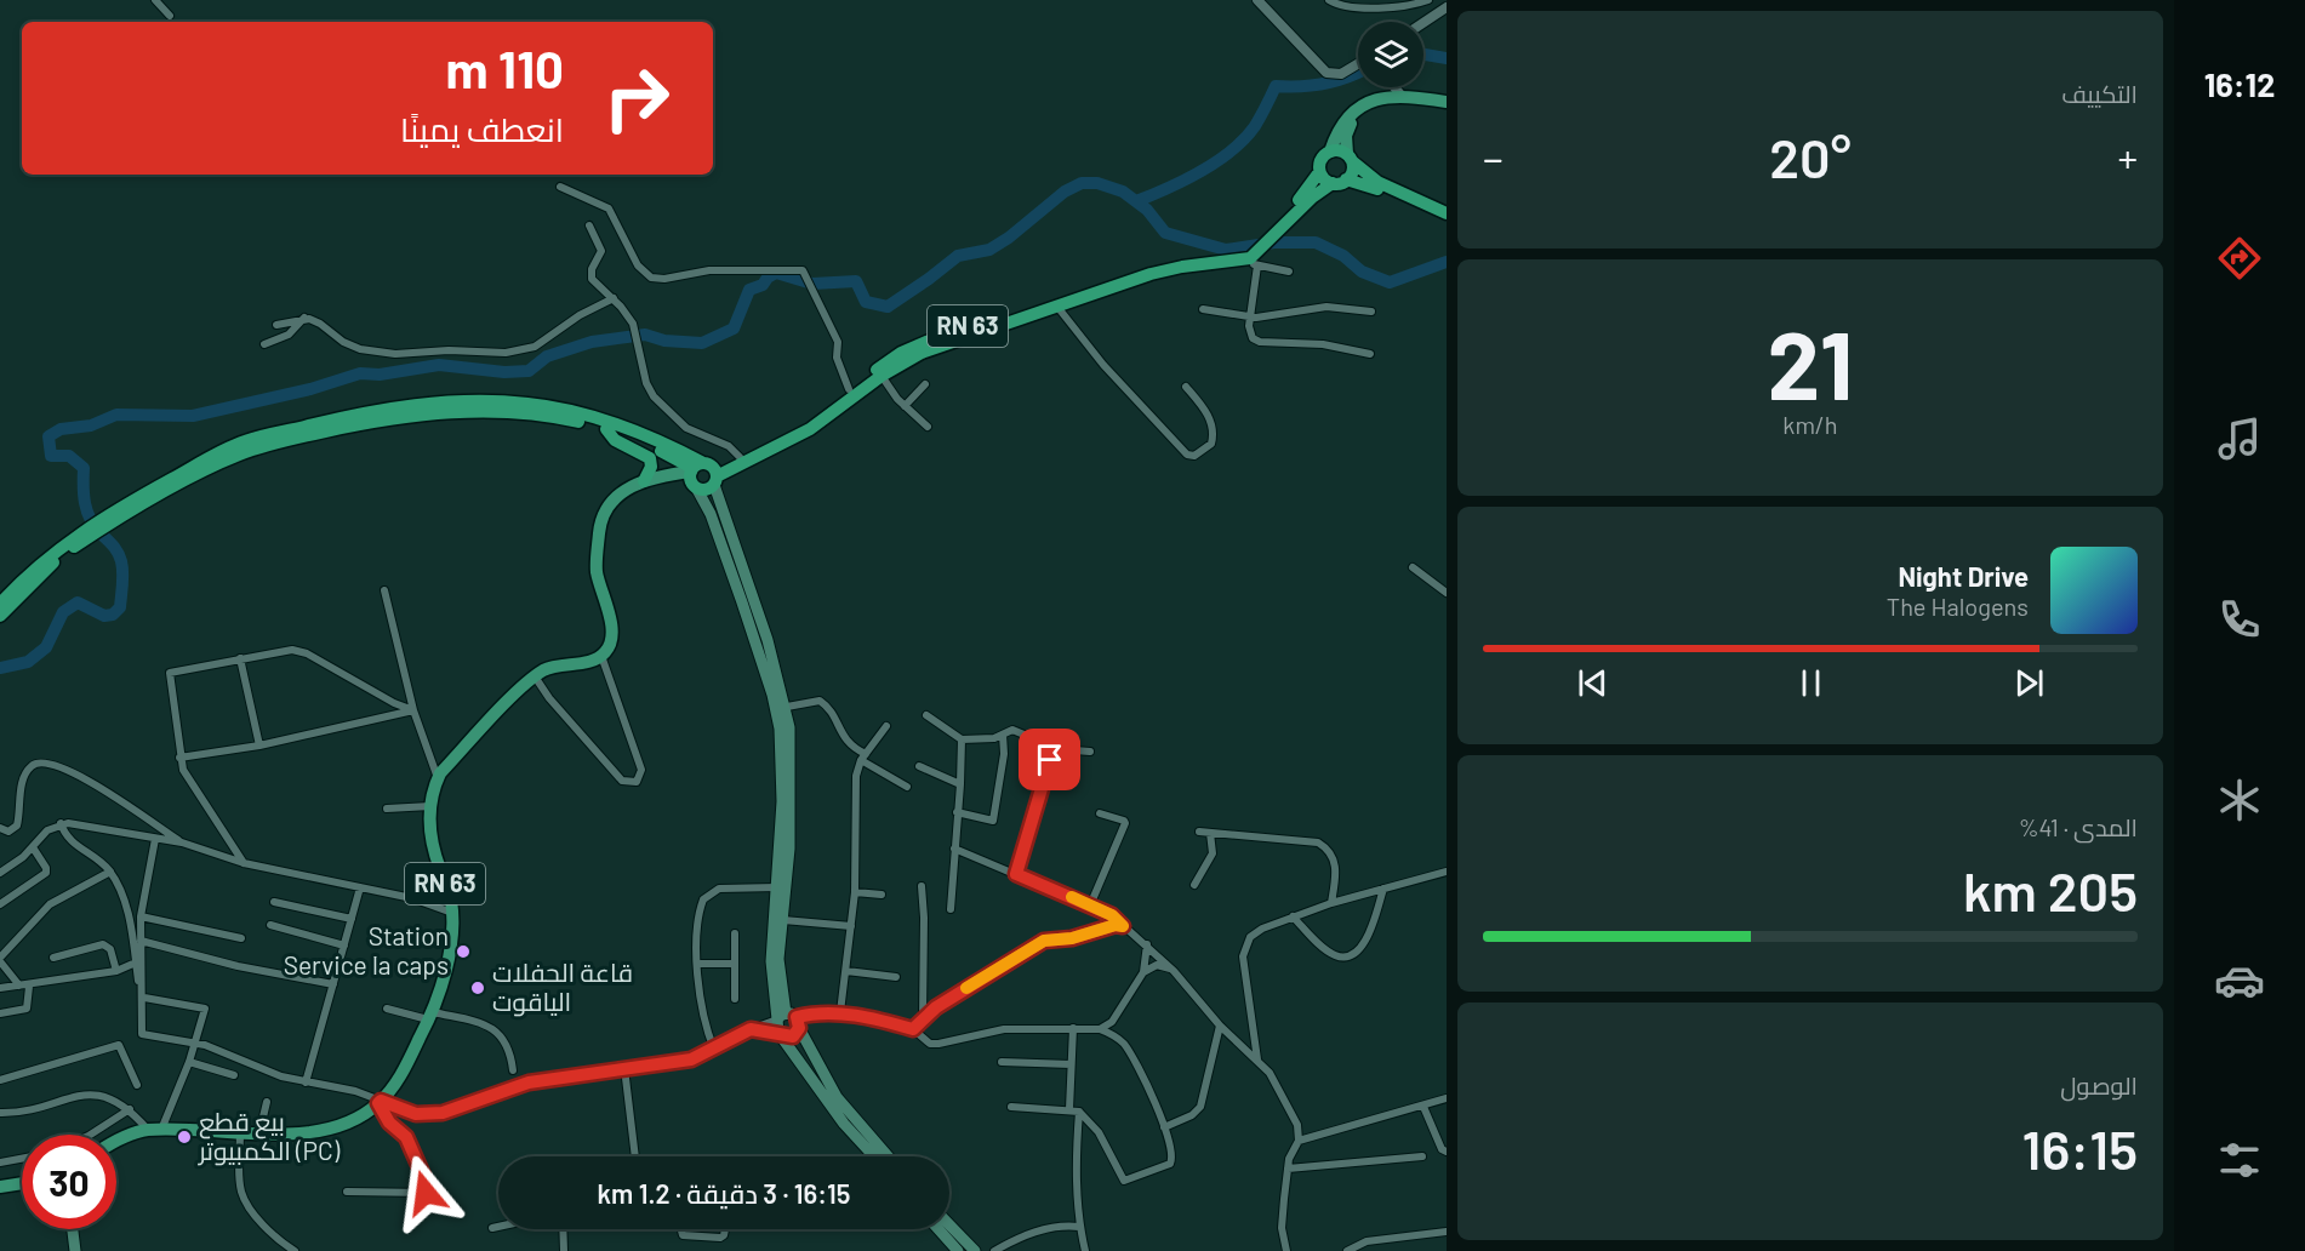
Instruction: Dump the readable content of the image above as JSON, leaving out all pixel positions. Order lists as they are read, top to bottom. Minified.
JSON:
{"streets":{"highway":["RN 63"]},"places":["Station Service la caps","قاعة الحفلات الياقوت","بيع قطع الكمبيوتر (PC)"],"page":{"tabs":"16:12","tile":["التكييف",["21","km/h"],["المدى · 41%","205 km"],["الوصول","16:15"]],"turn":["110 m","انعطف يمينًا"],"heat":["−","20°","+"],"song":["Night Drive","The Halogens"],"limit":"30","trip":"16:15 · 3 دقيقة · 1.2 km"}}
